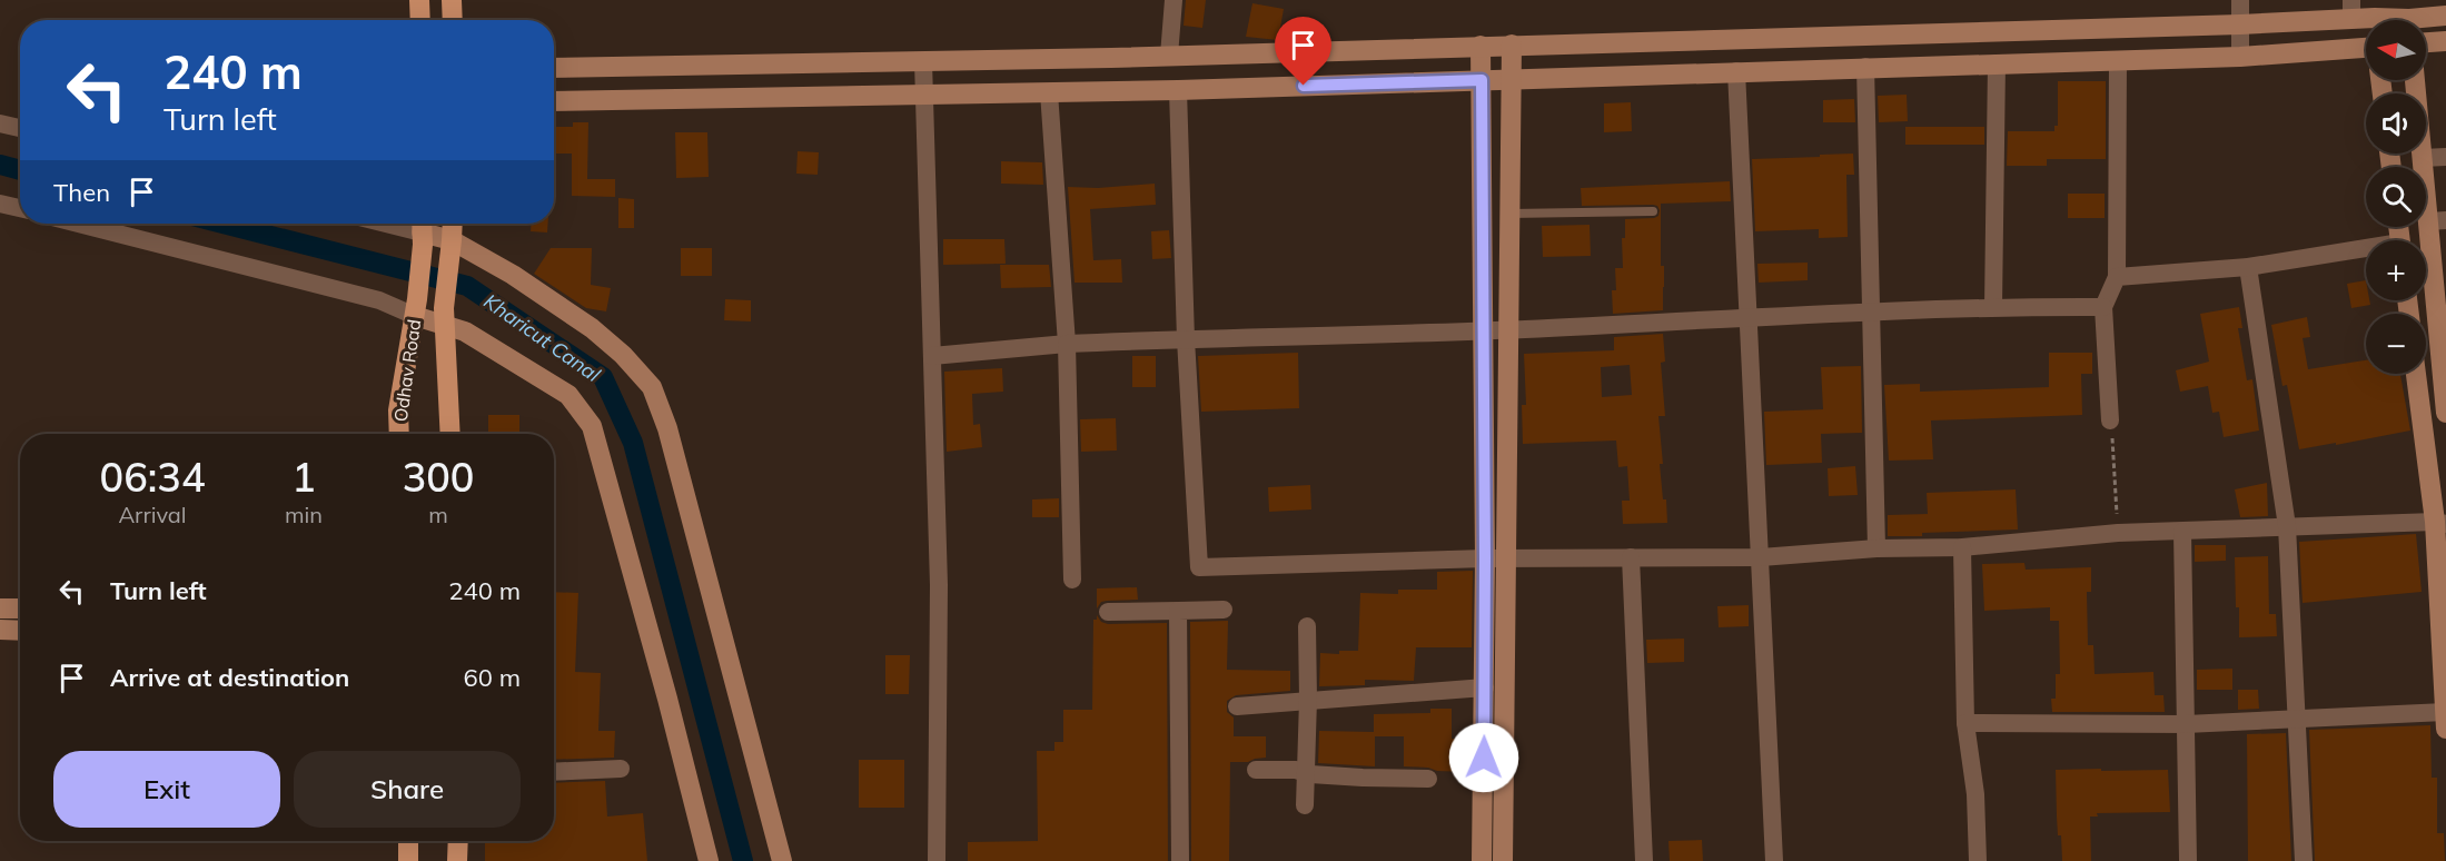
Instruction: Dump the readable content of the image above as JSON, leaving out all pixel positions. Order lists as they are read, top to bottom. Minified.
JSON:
{"streets":{"main road":["Odhav Road"]},"water":["Kharicut Canal"],"north":"left","page":{"map_buttons":["+","−"],"turn":["240 m","Turn left"],"then":"Then","eta":["06:34","Arrival","1","min","300","m"],"list":[{"name":"Turn left","value":"240 m"},{"name":"Arrive at destination","value":"60 m"}],"buttons":["Exit","Share"]}}
